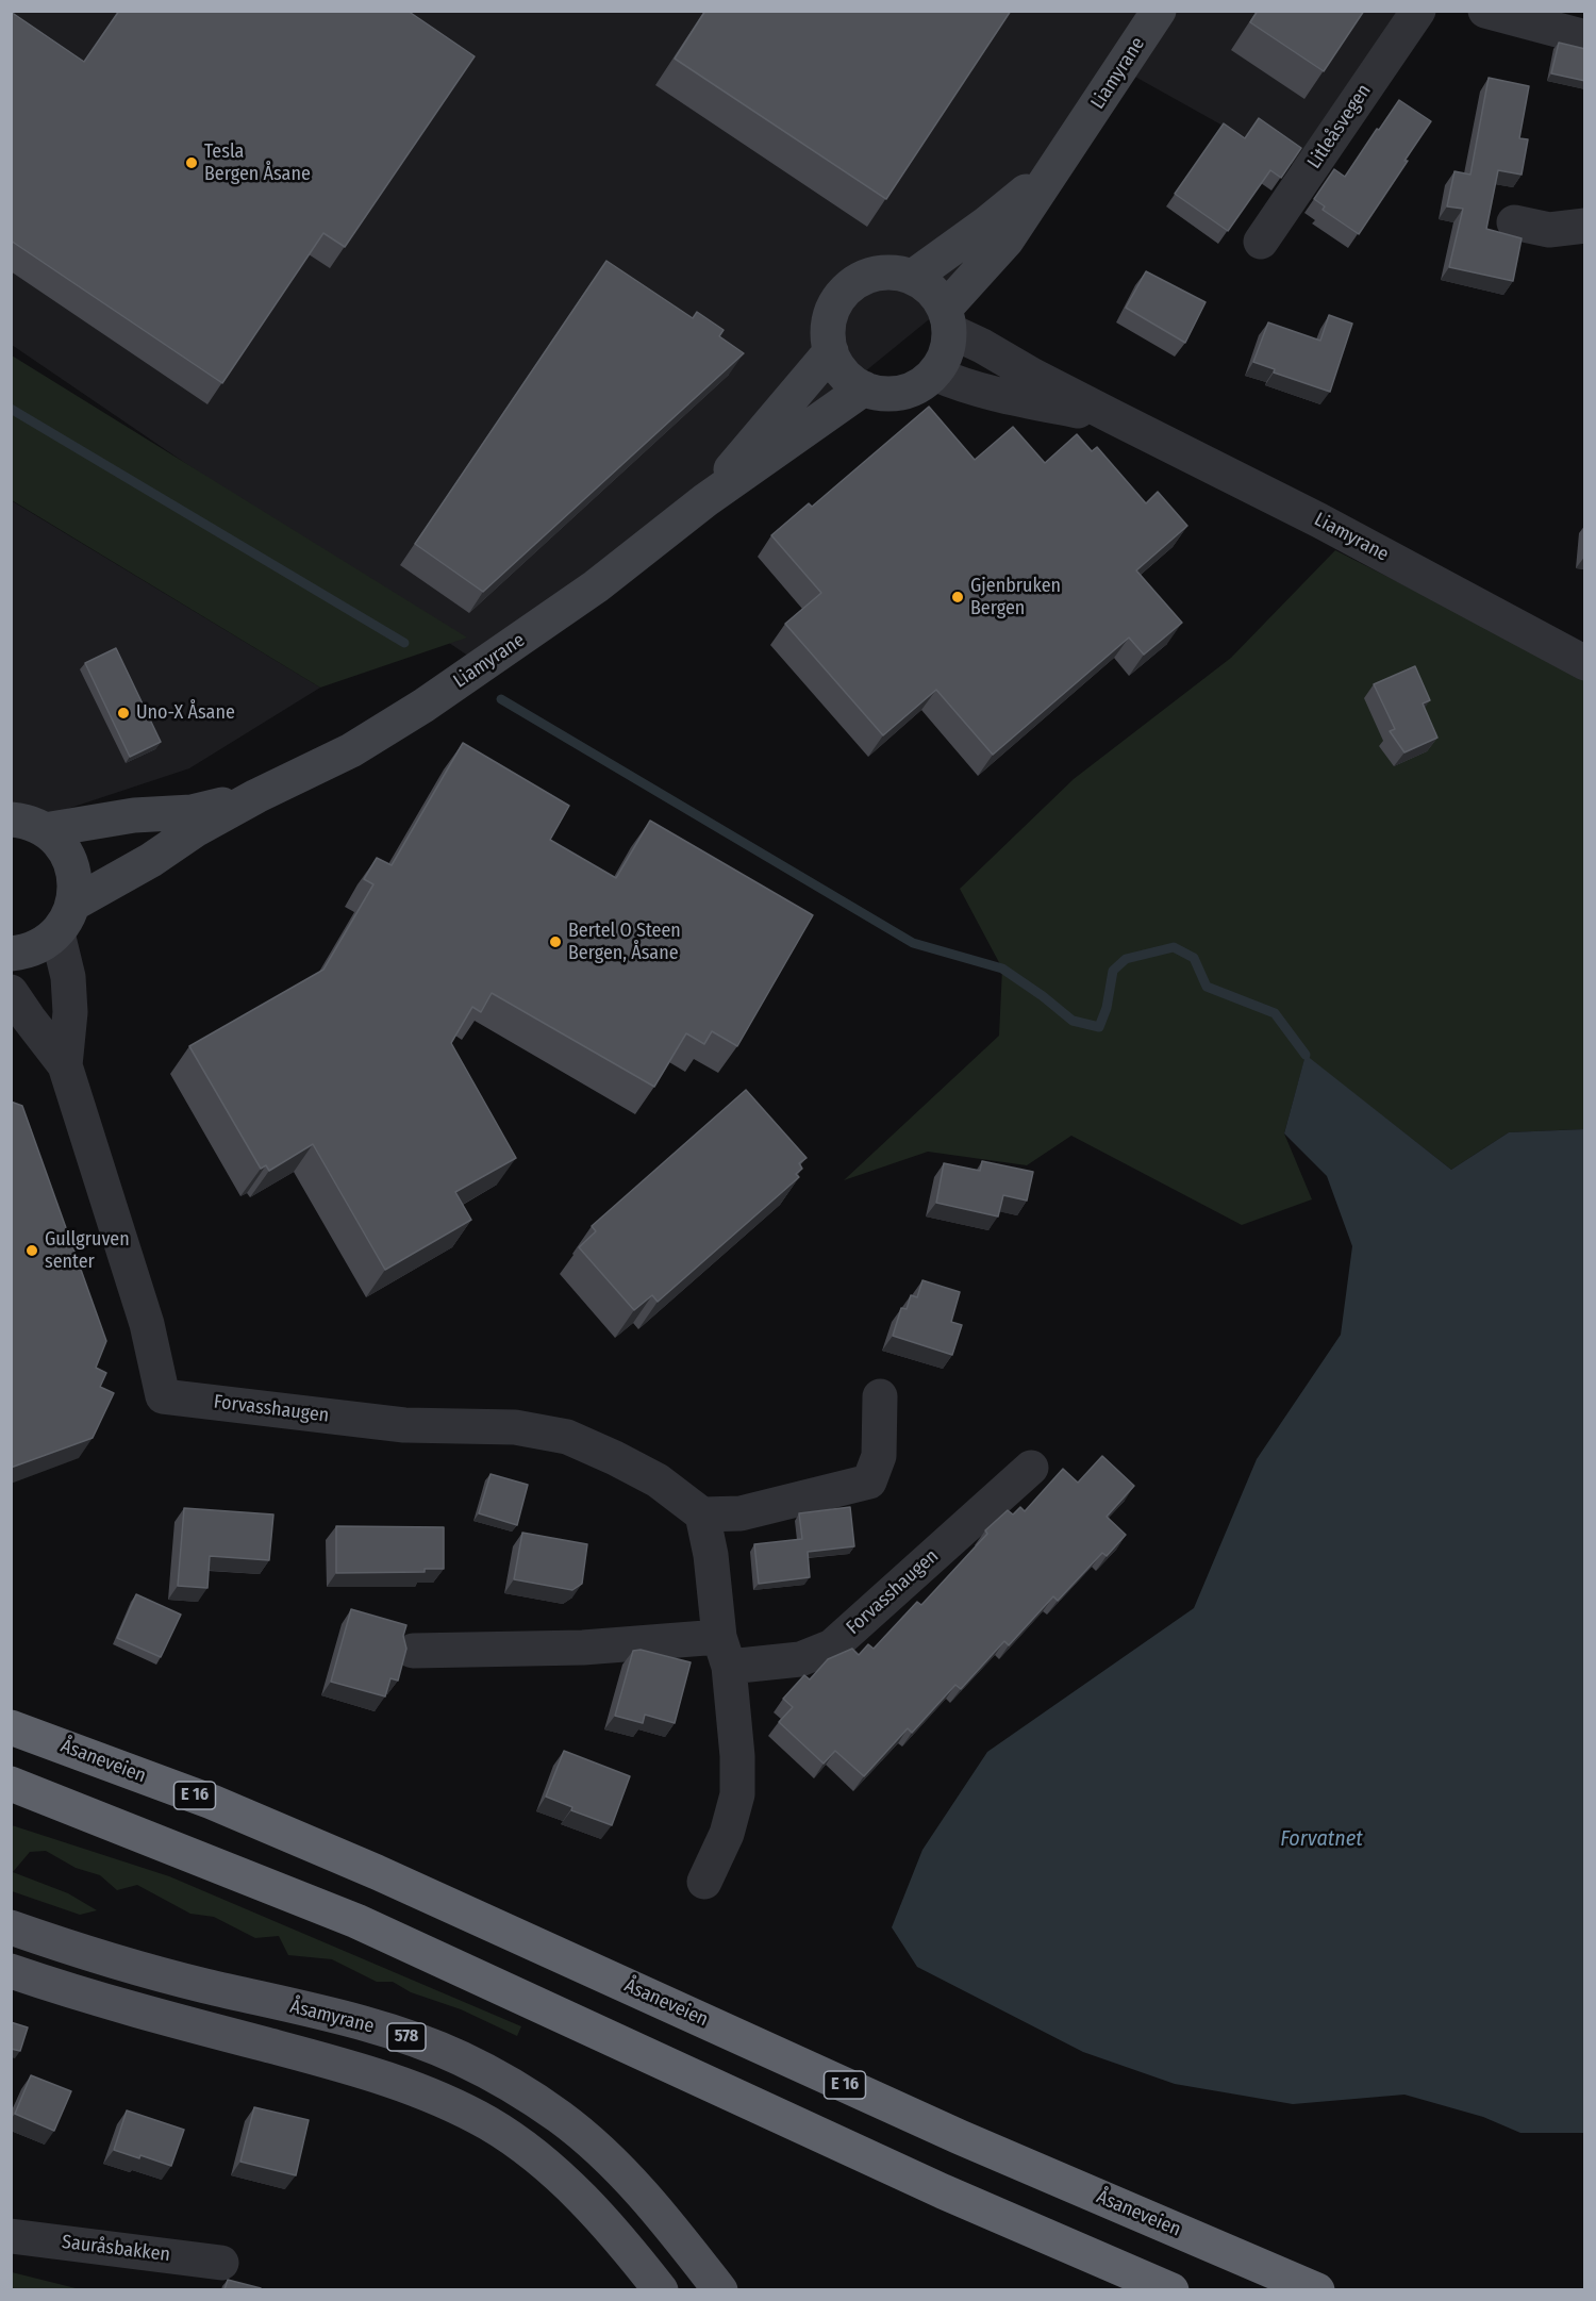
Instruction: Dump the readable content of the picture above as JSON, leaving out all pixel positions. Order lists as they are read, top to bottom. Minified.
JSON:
{"streets":{"highway":["Åsaneveien","E 16"],"main road":["Liamyrane","Åsamyrane","578"],"street":["Litleåsvegen","Forvasshaugen","Sauråsbakken"]},"crossings":[["Liamyrane","Forvasshaugen"]],"water":["Forvatnet"],"places":["Tesla Bergen Åsane","Gjenbruken Bergen","Uno-X Åsane","Bertel O Steen Bergen, Åsane","Gullgruven senter"]}
